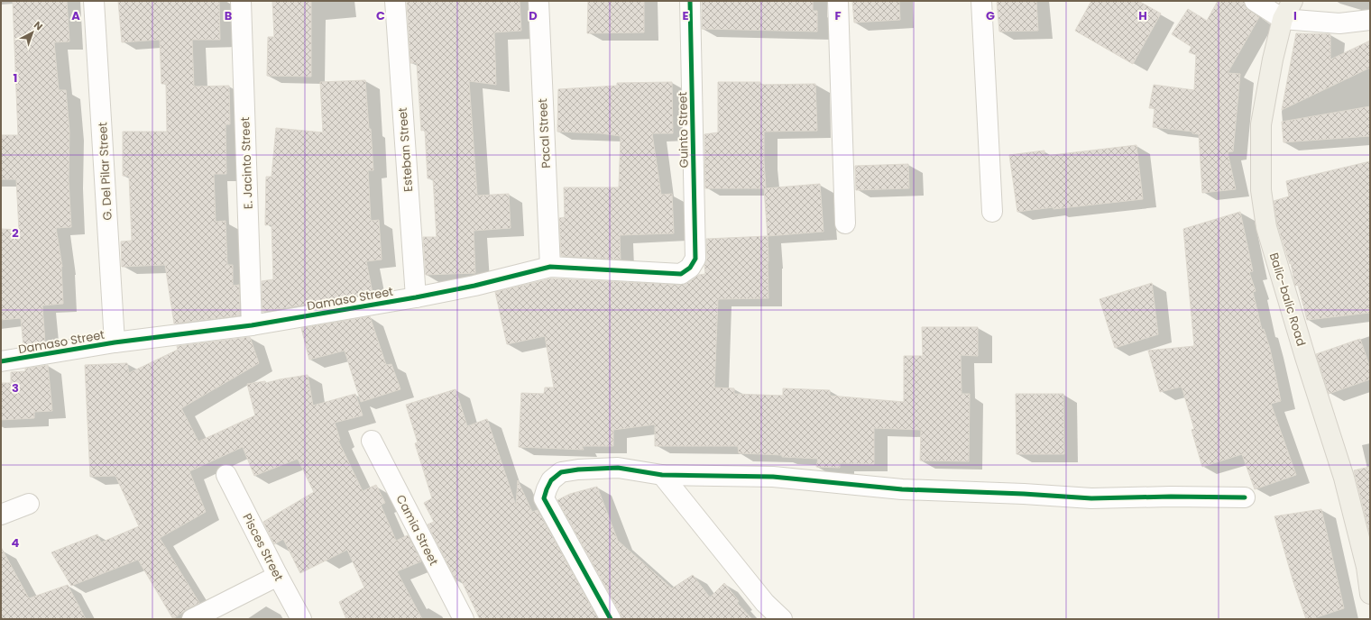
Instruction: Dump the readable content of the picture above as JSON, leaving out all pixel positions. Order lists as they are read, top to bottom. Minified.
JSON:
{"streets":{"main road":["Balic-balic Road"],"street":["Guinto Street","Pacal Street","Esteban Street","E. Jacinto Street","G. Del Pilar Street","Damaso Street","Camia Street","Pisces Street"]},"crossings":[["Guinto Street","Damaso Street"],["Pacal Street","Damaso Street"],["Esteban Street","Damaso Street"],["E. Jacinto Street","Damaso Street"],["G. Del Pilar Street","Damaso Street"]],"north":"top right","grid":{"columns":["A","B","C","D","E","F","G","H","I"],"rows":["1","2","3","4"]}}
